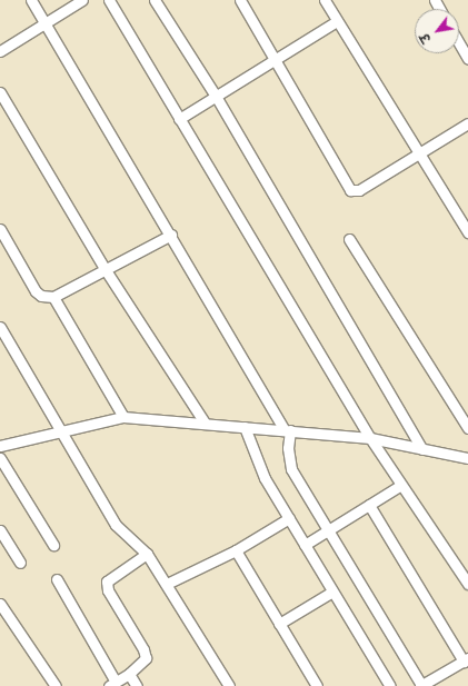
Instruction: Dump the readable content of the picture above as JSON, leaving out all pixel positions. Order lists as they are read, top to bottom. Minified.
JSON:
{"north":"bottom left"}
